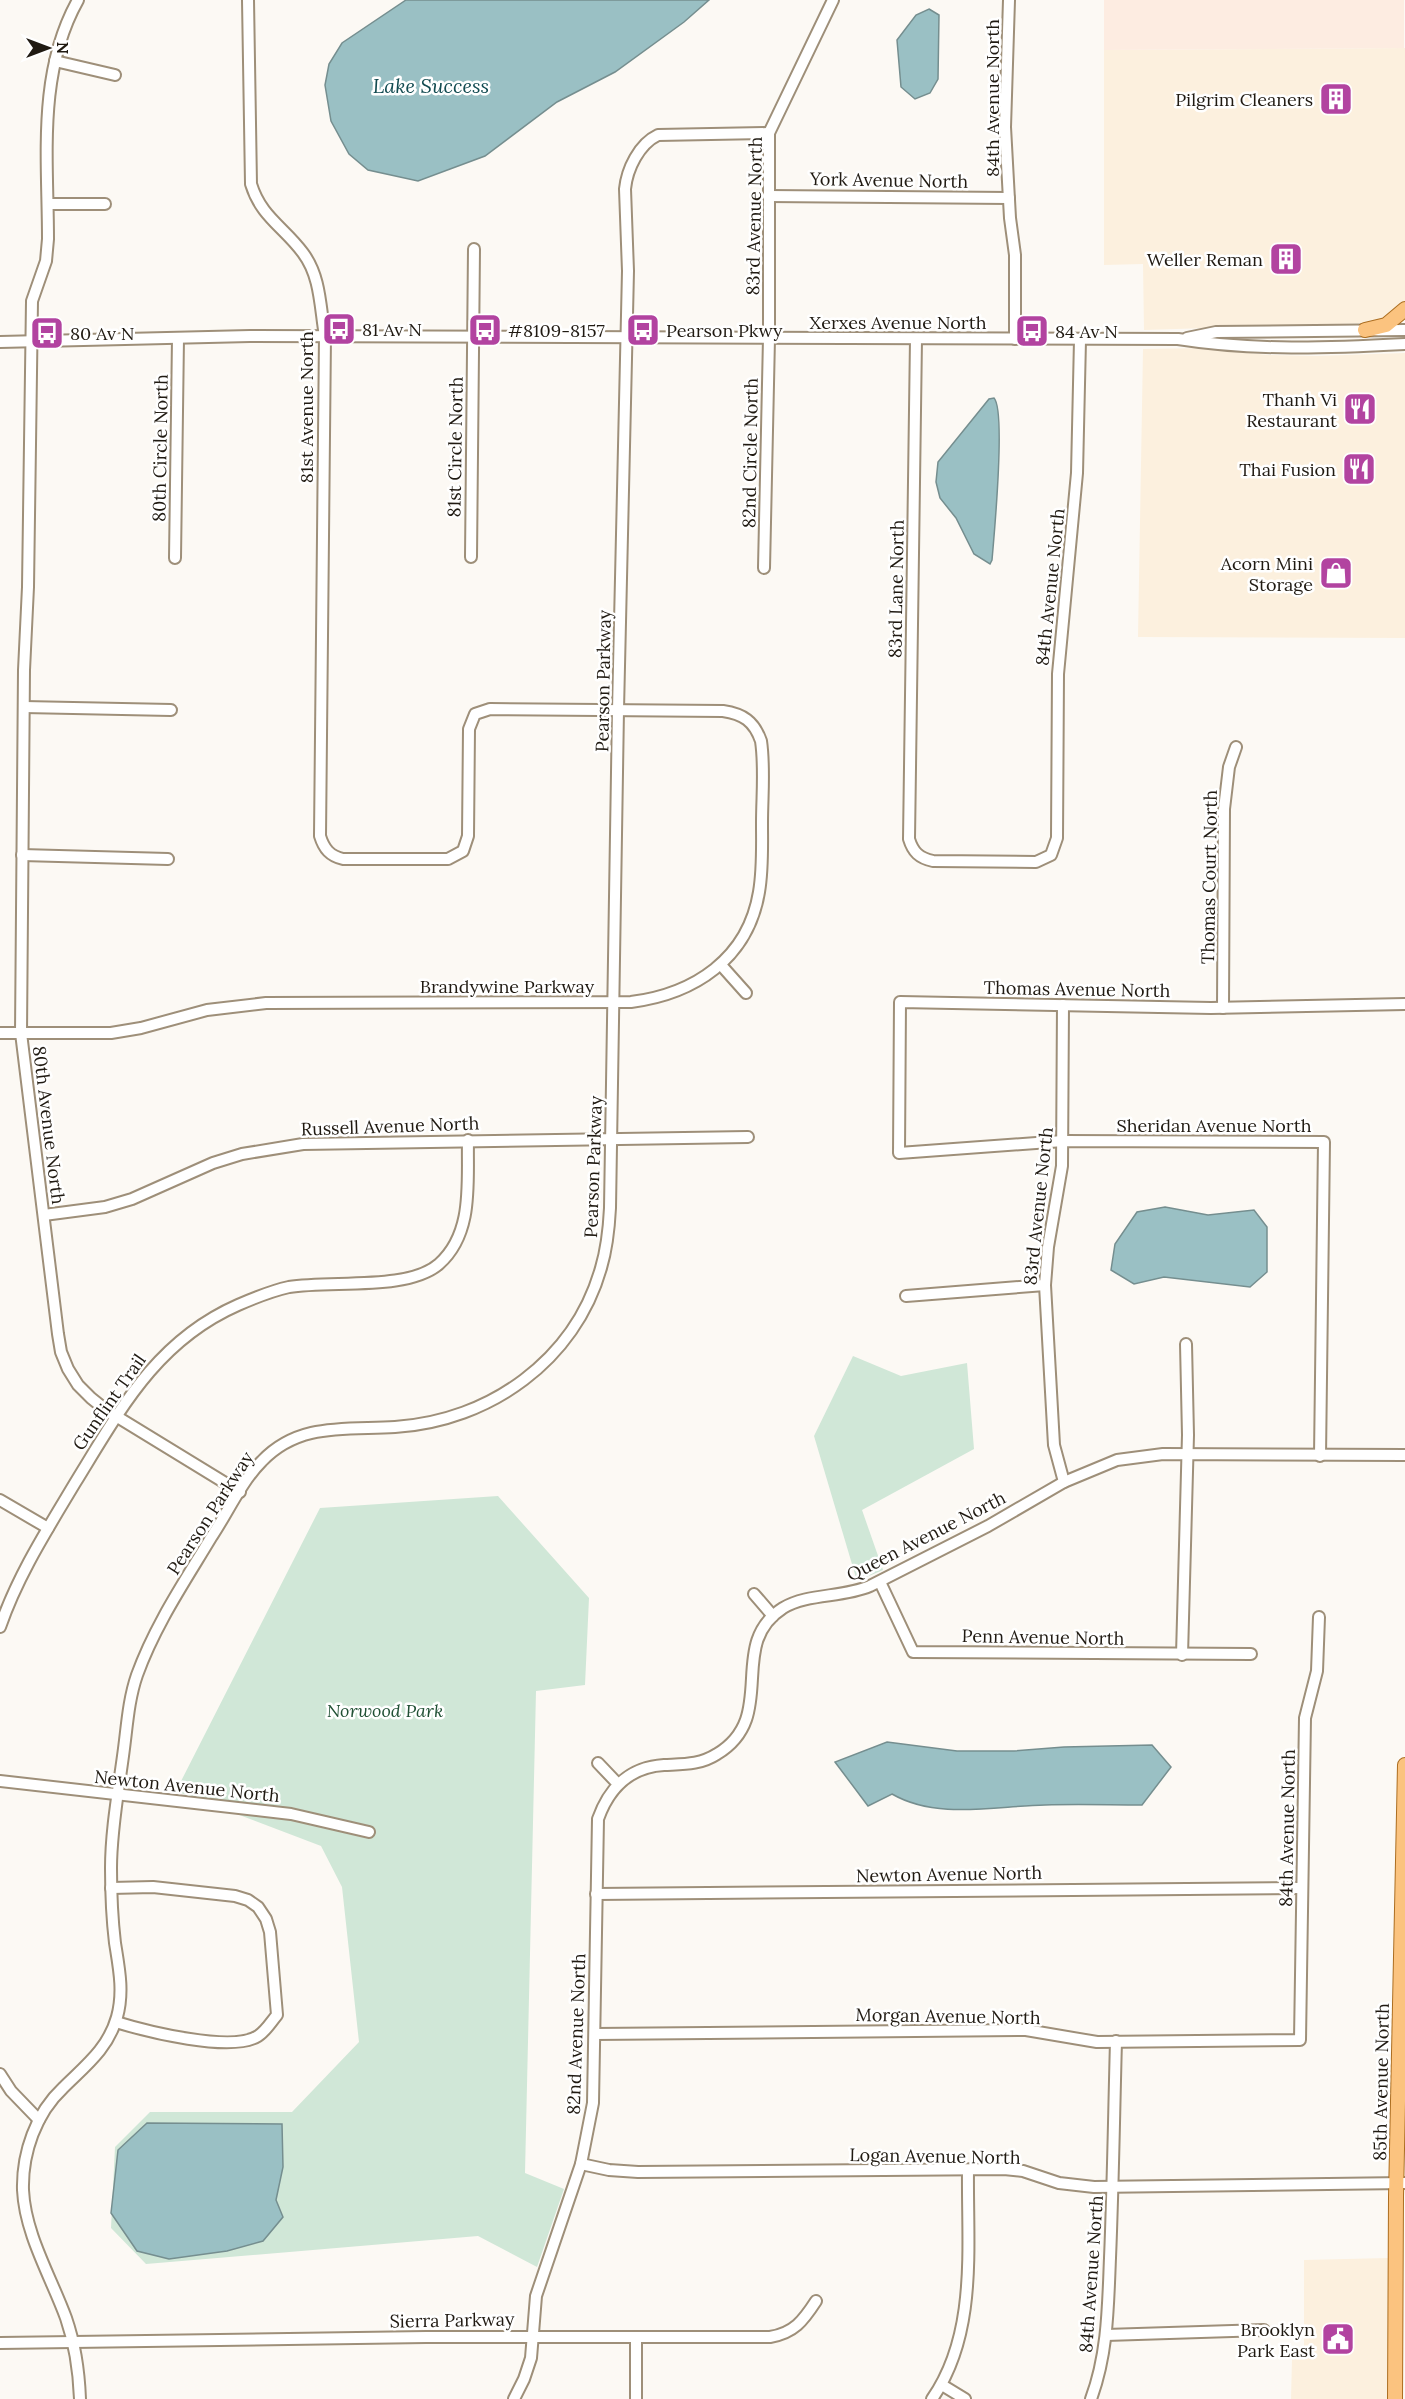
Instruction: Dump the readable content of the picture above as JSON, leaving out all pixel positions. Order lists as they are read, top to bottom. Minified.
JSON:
{"streets":{"main road":["85th Avenue North"],"street":["84th Avenue North","York Avenue North","83rd Avenue North","Xerxes Avenue North","81st Avenue North","81st Circle North","80th Circle North","82nd Circle North","83rd Lane North","Pearson Parkway","Thomas Court North","Brandywine Parkway","Thomas Avenue North","80th Avenue North","Sheridan Avenue North","Russell Avenue North","Gunflint Trail","Queen Avenue North","Penn Avenue North","Newton Avenue North","Morgan Avenue North","82nd Avenue North","Logan Avenue North","Sierra Parkway"]},"crossings":[["84th Avenue North","York Avenue North"],["84th Avenue North","Xerxes Avenue North"],["84th Avenue North","83rd Lane North"],["84th Avenue North","Newton Avenue North"],["84th Avenue North","Morgan Avenue North"],["84th Avenue North","Logan Avenue North"],["York Avenue North","83rd Avenue North"],["83rd Avenue North","Xerxes Avenue North"],["83rd Avenue North","82nd Circle North"],["83rd Avenue North","Pearson Parkway"],["83rd Avenue North","Thomas Avenue North"],["83rd Avenue North","Sheridan Avenue North"],["83rd Avenue North","Queen Avenue North"],["Xerxes Avenue North","81st Avenue North"],["Xerxes Avenue North","81st Circle North"],["Xerxes Avenue North","80th Circle North"],["Xerxes Avenue North","82nd Circle North"],["Xerxes Avenue North","83rd Lane North"],["Xerxes Avenue North","Pearson Parkway"],["Xerxes Avenue North","80th Avenue North"],["81st Avenue North","Brandywine Parkway"],["Pearson Parkway","Brandywine Parkway"],["Pearson Parkway","80th Avenue North"],["Pearson Parkway","Russell Avenue North"],["Pearson Parkway","Newton Avenue North"],["Pearson Parkway","Sierra Parkway"],["Thomas Court North","Thomas Avenue North"],["Brandywine Parkway","80th Avenue North"],["Thomas Avenue North","Sheridan Avenue North"],["80th Avenue North","Russell Avenue North"],["80th Avenue North","Gunflint Trail"],["Sheridan Avenue North","Queen Avenue North"],["Russell Avenue North","Gunflint Trail"],["Queen Avenue North","Penn Avenue North"],["Queen Avenue North","82nd Avenue North"],["Newton Avenue North","82nd Avenue North"],["Morgan Avenue North","82nd Avenue North"],["82nd Avenue North","Logan Avenue North"],["82nd Avenue North","Sierra Parkway"],["85th Avenue North","Logan Avenue North"]],"water":["Lake Success"],"parks":["Norwood Park"],"places":{"building":["Pilgrim Cleaners","Weller Reman"],"bus stop":["81 Av N","#8109-8157","Pearson Pkwy","84 Av N","80 Av N"],"restaurant":["Thanh Vi Restaurant","Thai Fusion"],"shop":["Acorn Mini Storage"],"public building":["Brooklyn Park East"]},"north":"right"}
